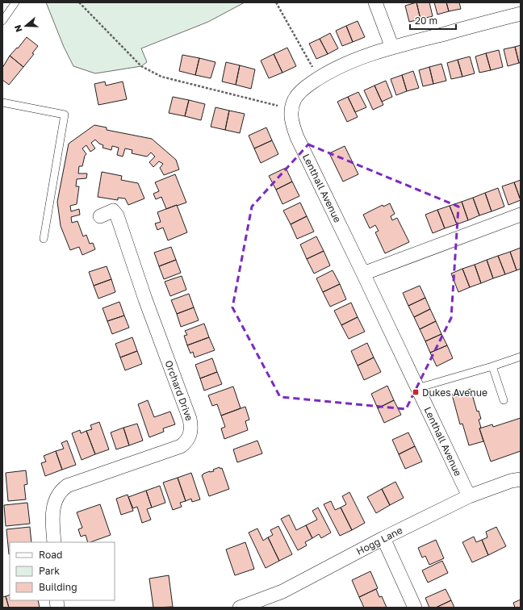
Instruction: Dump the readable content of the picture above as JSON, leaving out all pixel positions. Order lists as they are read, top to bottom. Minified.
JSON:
{"streets":{"street":["Lenthall Avenue","Orchard Drive","Hogg Lane"]},"crossings":[["Lenthall Avenue","Hogg Lane"]],"places":{"transit":["Dukes Avenue"]},"legend":["Road","Park","Building"],"scale_bar":"20 m","north":"left"}
